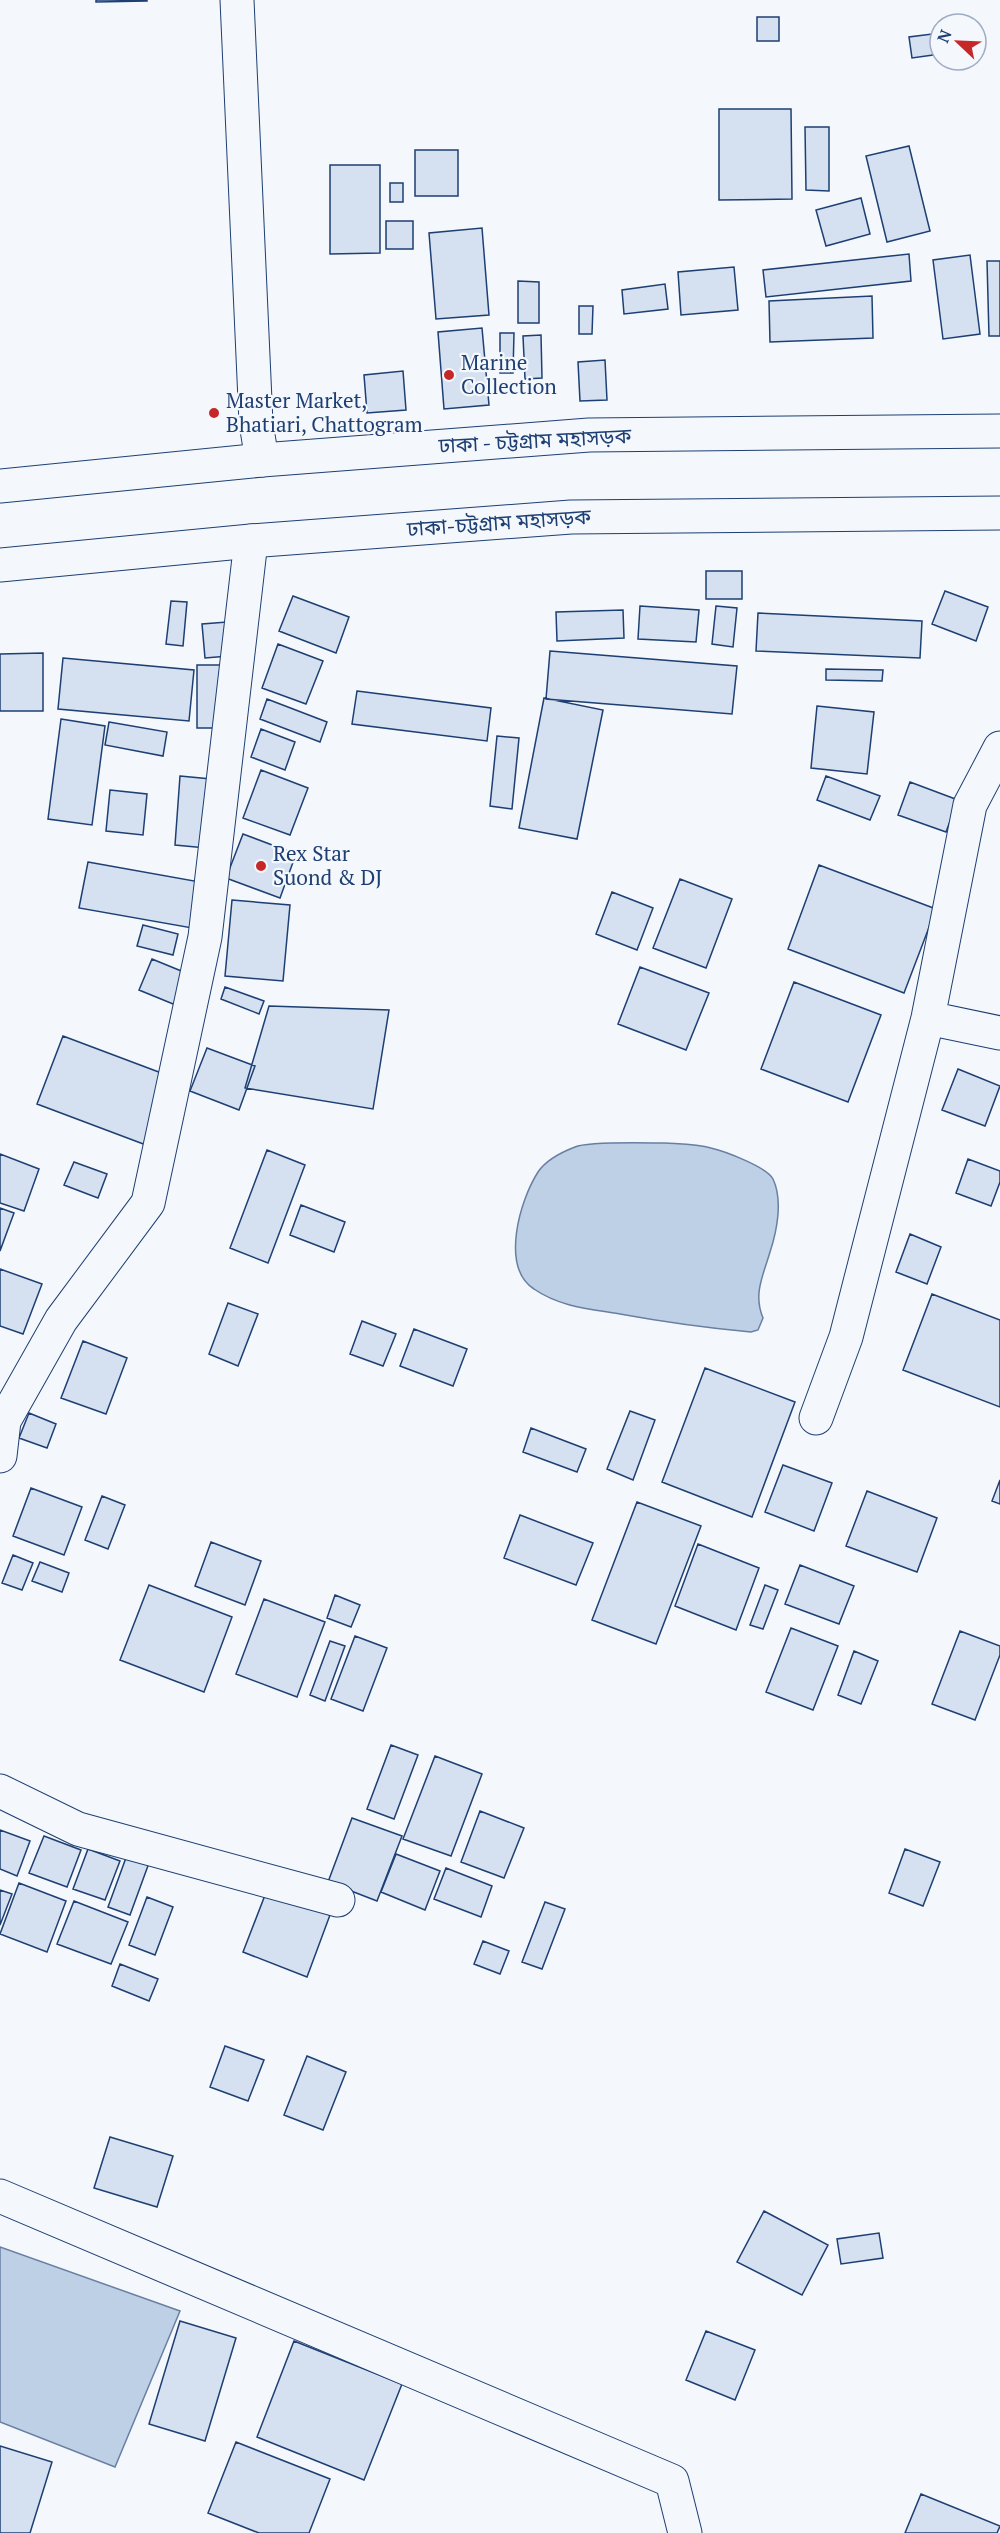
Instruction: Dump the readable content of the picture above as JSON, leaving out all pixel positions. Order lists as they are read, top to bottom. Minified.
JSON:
{"streets":{"main road":["ঢাকা - চট্টগ্রাম মহাসড়ক","ঢাকা-চট্টগ্রাম মহাসড়ক"]},"places":["Marine Collection","Master Market, Bhatiari, Chattogram","Rex Star Suond & DJ"],"north":"top left"}
